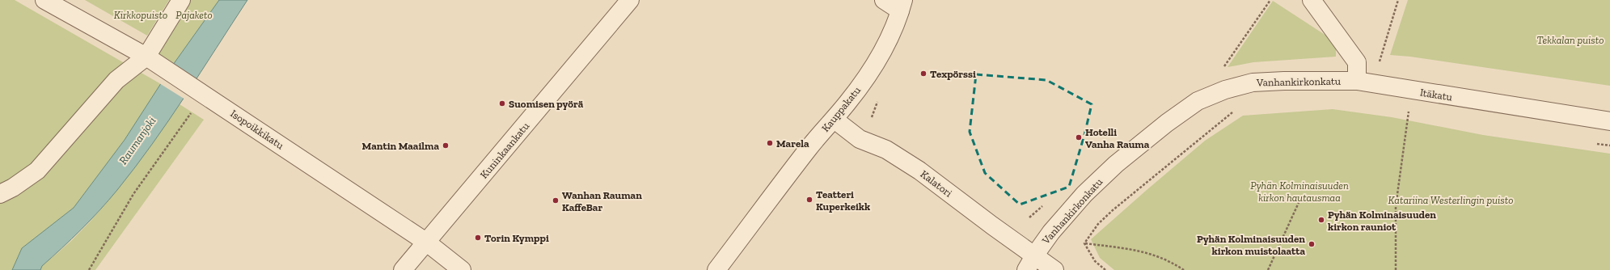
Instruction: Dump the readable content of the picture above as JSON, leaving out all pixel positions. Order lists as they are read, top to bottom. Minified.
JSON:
{"streets":{"street":["Vanhankirkonkatu","Itäkatu","Kauppakatu","Isopoikkikatu","Kuninkaankatu","Kalatori"]},"crossings":[["Vanhankirkonkatu","Itäkatu"],["Vanhankirkonkatu","Kalatori"],["Kauppakatu","Kalatori"],["Isopoikkikatu","Kuninkaankatu"]],"water":["Raumanjoki"],"parks":["Kirkkopuisto","Pajaketo","Tekkalan puisto","Pyhän Kolminaisuuden kirkon hautausmaa","Katariina Westerlingin puisto"],"places":["Texpörssi","Suomisen pyörä","Hotelli Vanha Rauma","Marela","Mantin Maailma","Teatteri Kuperkeikk","Wanhan Rauman KaffeBar","Pyhän Kolminaisuuden kirkon rauniot","Torin Kymppi","Pyhän Kolminaisuuden kirkon muistolaatta"]}
